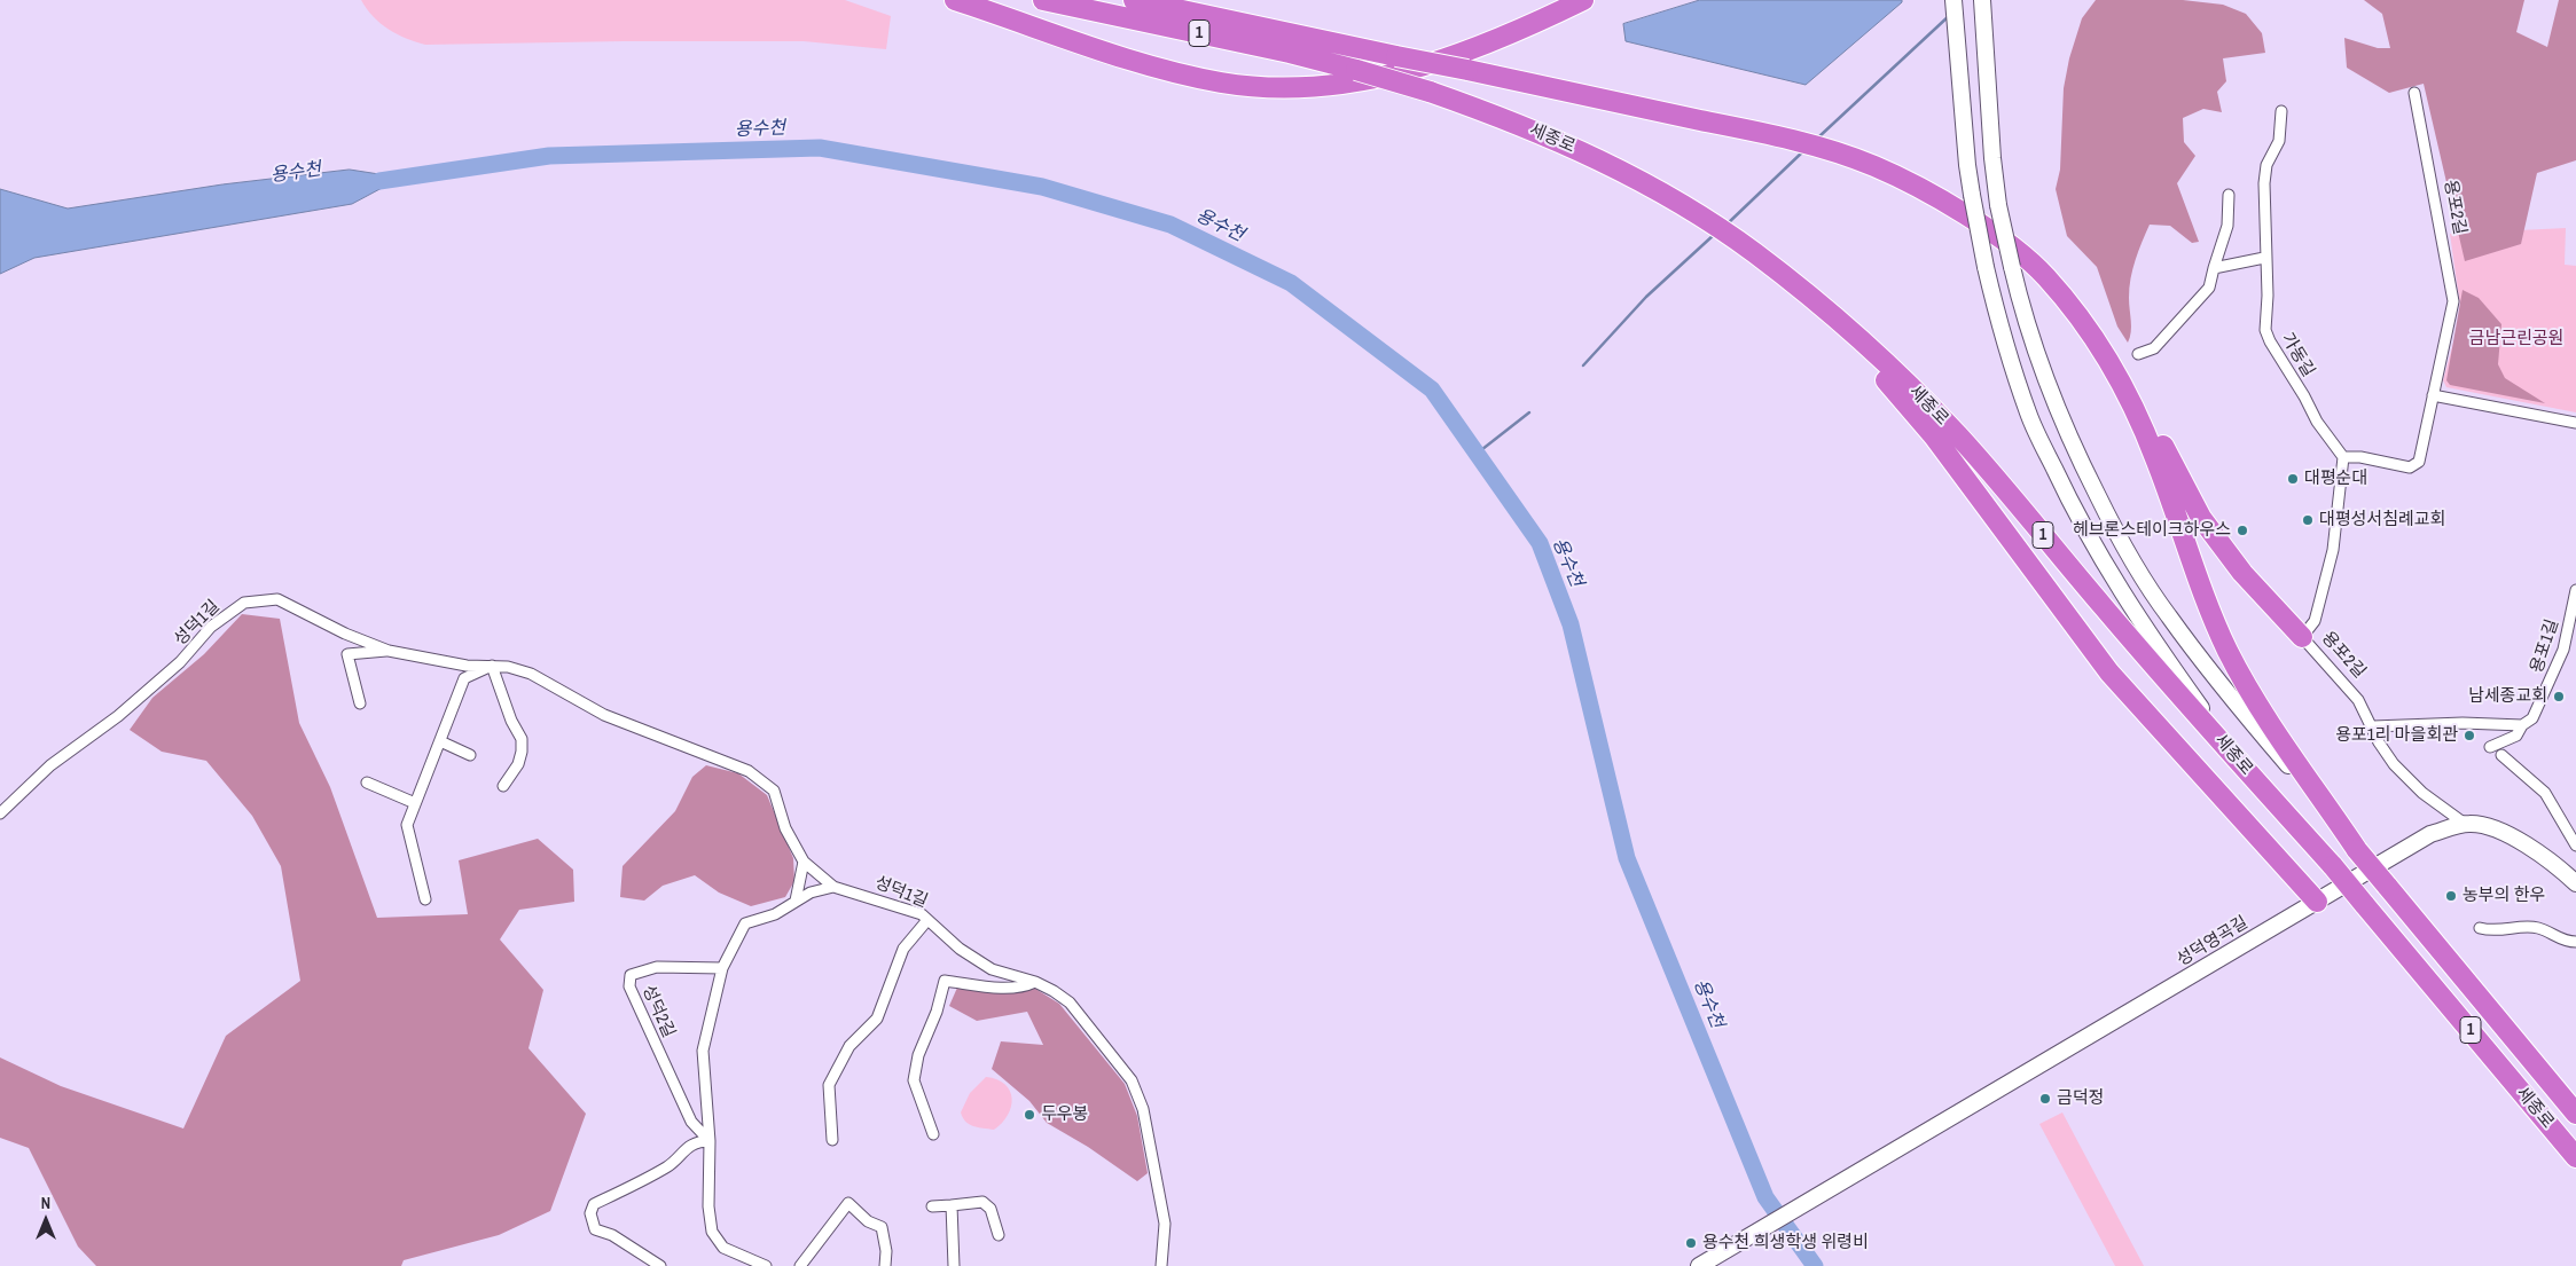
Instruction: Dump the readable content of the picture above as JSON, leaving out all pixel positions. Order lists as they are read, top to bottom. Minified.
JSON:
{"streets":{"highway":["1","세종로"],"street":["용포2길","가동길","성덕1길","용포1길","성덕영곡길","성덕2길"]},"crossings":[["용포2길","가동길"],["용포2길","성덕영곡길"]],"water":["용수천"],"parks":["금남근린공원"],"places":["대평순대","대평성서침례교회","헤브론스테이크하우스","남세종교회","용포1리 마을회관","농부의 한우","금덕정","두우봉","용수천 희생학생 위령비"],"north":"top"}
